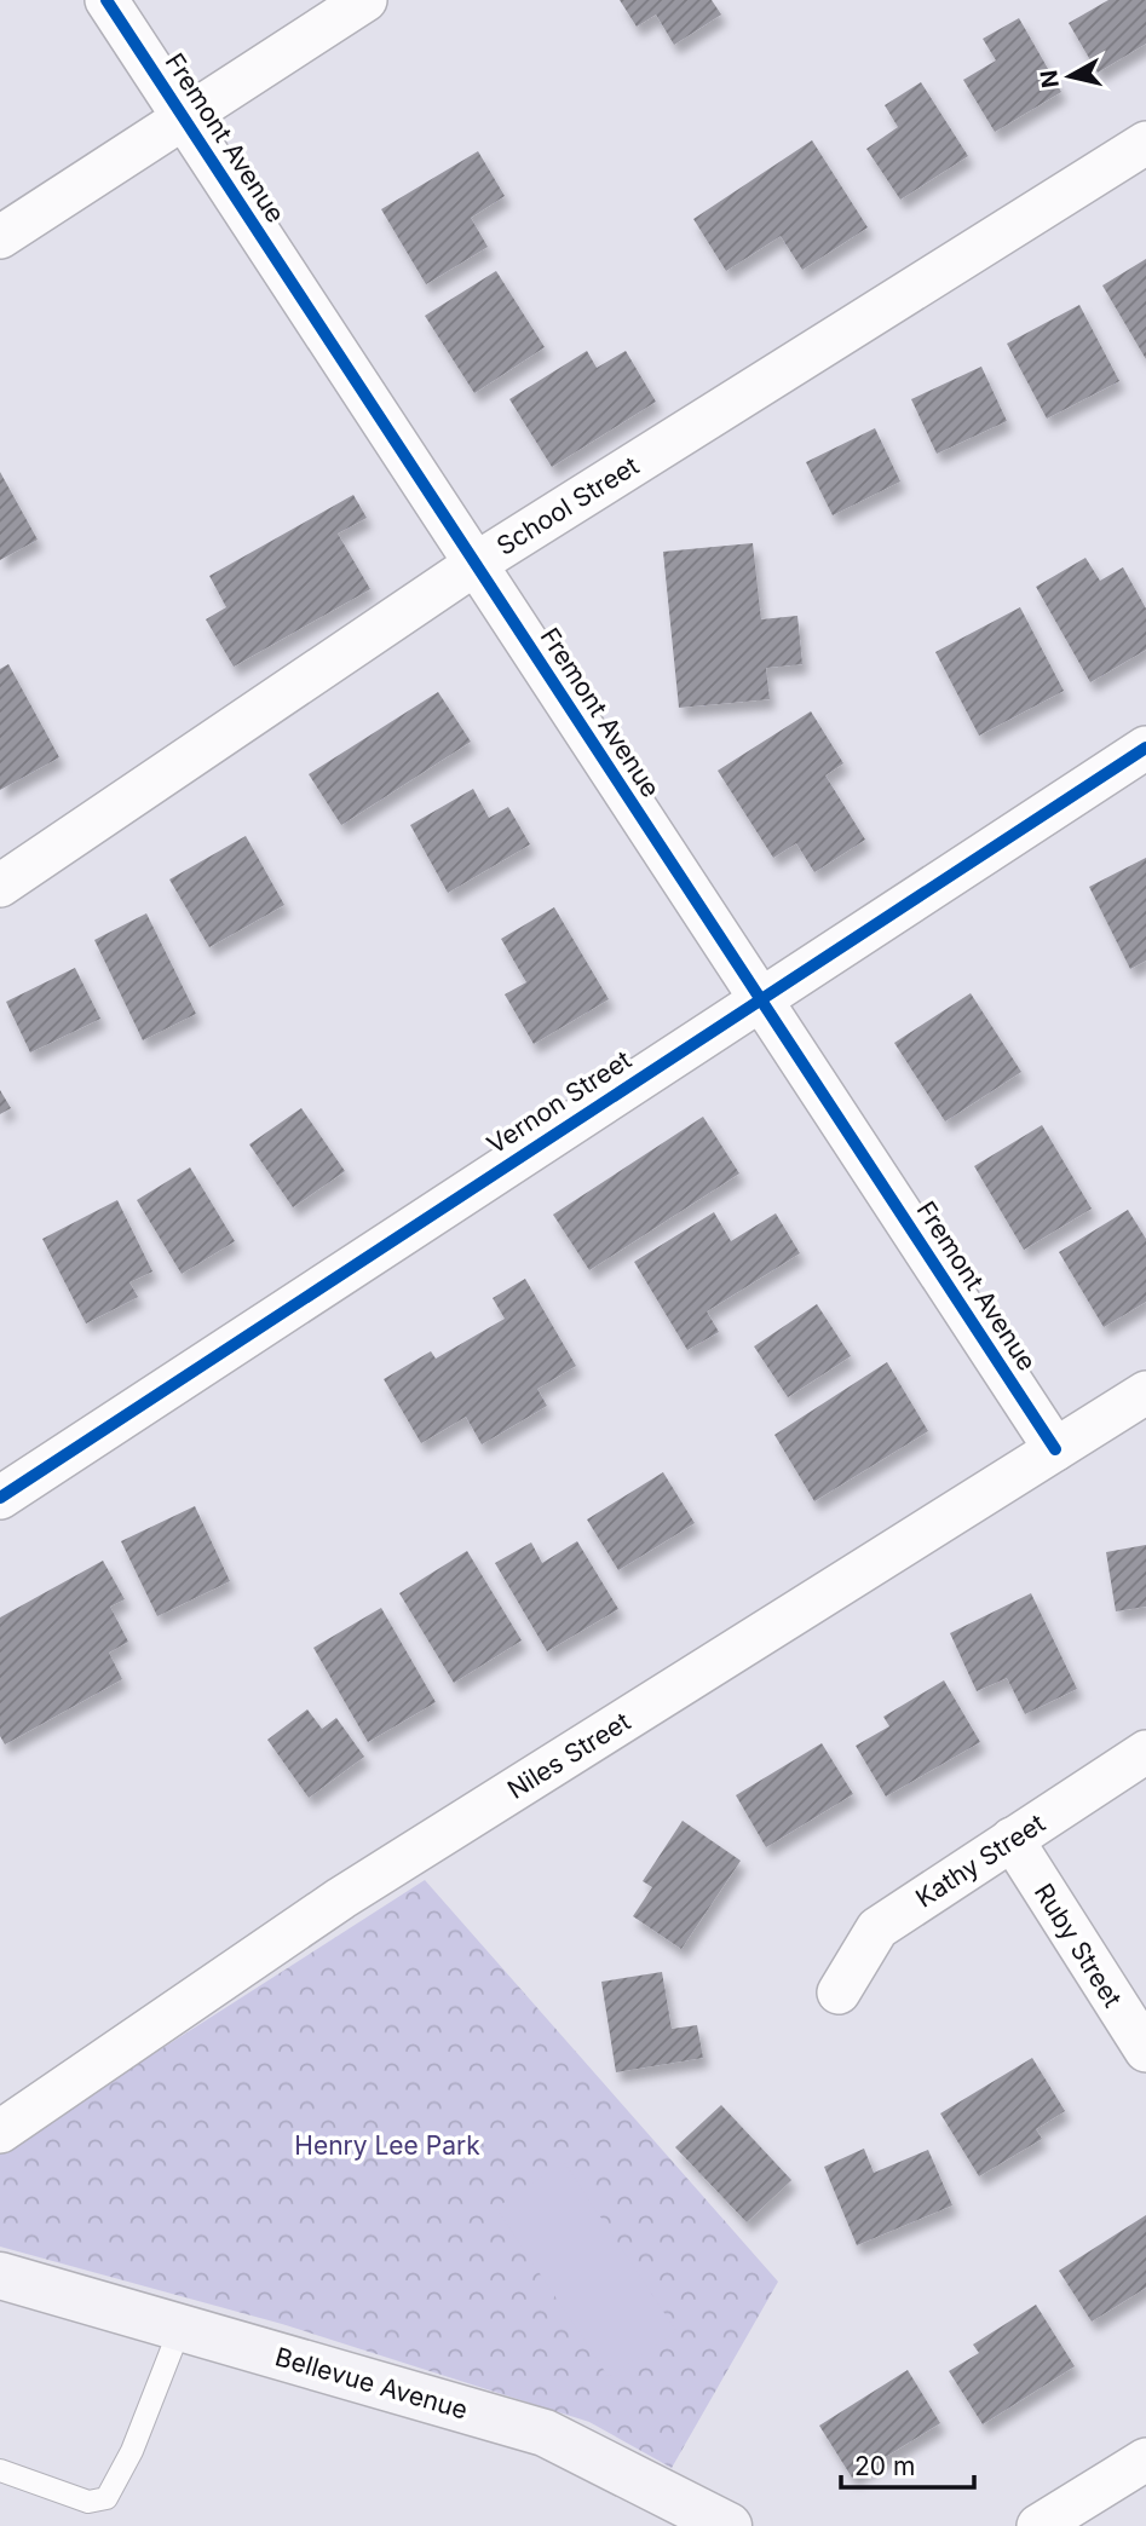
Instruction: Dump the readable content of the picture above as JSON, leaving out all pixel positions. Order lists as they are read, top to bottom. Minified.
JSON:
{"streets":{"street":["Fremont Avenue","School Street","Vernon Street","Niles Street","Kathy Street","Ruby Street","Bellevue Avenue"]},"crossings":[["Fremont Avenue","School Street"],["Fremont Avenue","Vernon Street"],["Fremont Avenue","Niles Street"],["Kathy Street","Ruby Street"]],"parks":["Henry Lee Park"],"scale_bar":"20 m","north":"left"}
